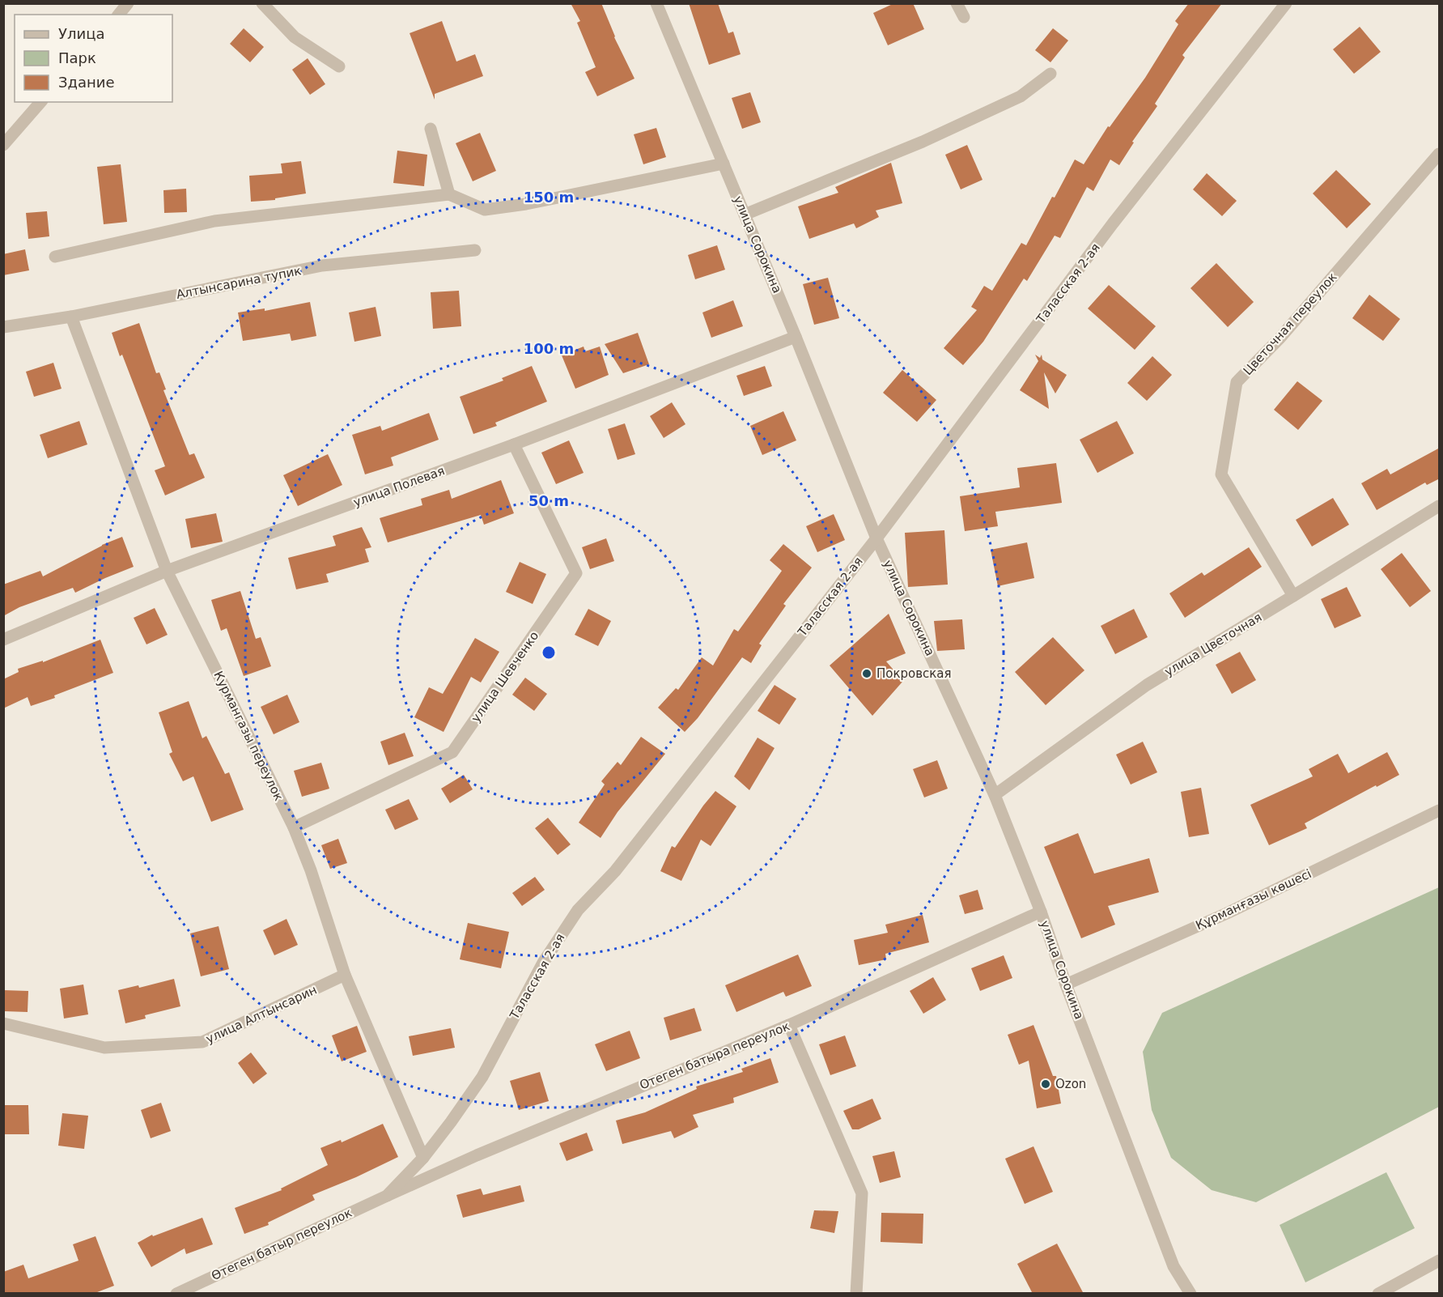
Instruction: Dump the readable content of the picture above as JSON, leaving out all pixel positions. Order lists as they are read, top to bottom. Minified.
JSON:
{"streets":{"street":["улица Сорокина","Алтынсарина тупик","Таласская 2-ая","Цветочная переулок","улица Полевая","улица Цветочная","улица Шевченко","Курмангазы переулок","Құрманғазы көшесі","улица Алтынсарин","Отеген батыра переулок","Өтеген батыр переулок"]},"crossings":[["улица Сорокина","Таласская 2-ая"],["улица Сорокина","улица Полевая"],["улица Сорокина","улица Цветочная"],["улица Сорокина","Құрманғазы көшесі"],["улица Сорокина","Отеген батыра переулок"],["Алтынсарина тупик","Курмангазы переулок"],["Таласская 2-ая","Курмангазы переулок"],["Таласская 2-ая","Отеген батыра переулок"],["Таласская 2-ая","Өтеген батыр переулок"],["Цветочная переулок","улица Цветочная"],["улица Полевая","улица Шевченко"],["улица Полевая","Курмангазы переулок"],["улица Шевченко","Курмангазы переулок"],["Курмангазы переулок","улица Алтынсарин"],["Отеген батыра переулок","Өтеген батыр переулок"]],"places":["Покровская","Ozon"],"legend":["Улица","Парк","Здание"],"rings":["150 m","100 m","50 m"]}
